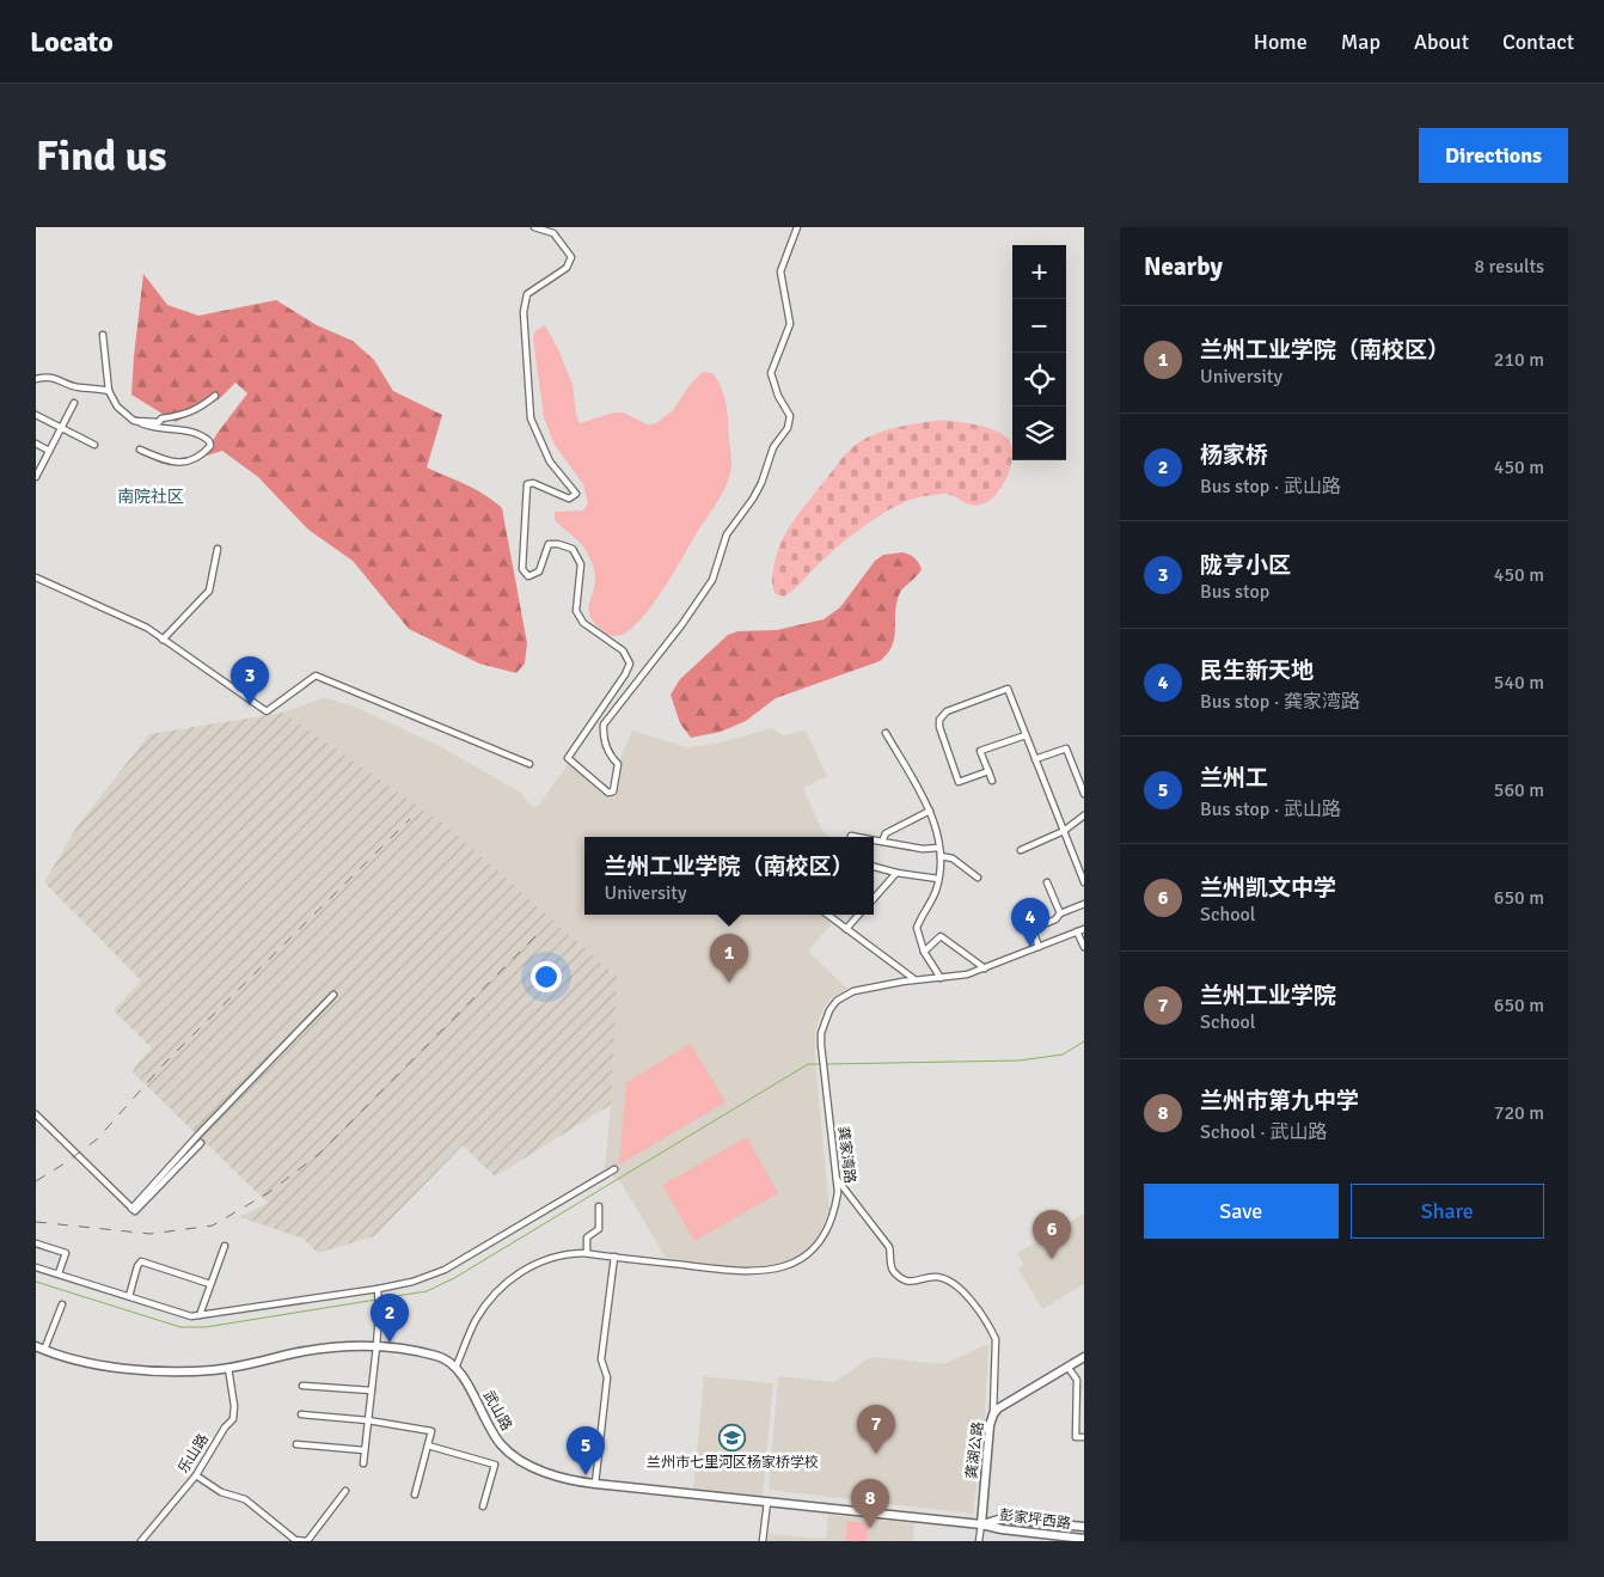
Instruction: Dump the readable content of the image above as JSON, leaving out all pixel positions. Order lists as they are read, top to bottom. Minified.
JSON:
{"streets":{"main road":["武山路","龚湖公路","彭家坪西路"],"street":["龚家湾路","乐山路"]},"crossings":[["龚家湾路","武山路"],["武山路","龚湖公路"],["武山路","乐山路"],["武山路","彭家坪西路"],["龚湖公路","彭家坪西路"]],"districts":["南院社区"],"places":{"school or university":["兰州市七里河区杨家桥学校"]},"page":{"header":"Locato","nav":["Home","Map","About","Contact"],"buttons":["Directions",["Save","Share"]],"title":"Find us","heading":["Nearby","8 results"],"map_buttons":["+","−"],"list":[{"mark":"1","name":"兰州工业学院（南校区）","note":"University","value":"210 m"},{"mark":"2","name":"杨家桥","note":"Bus stop · 武山路","value":"450 m"},{"mark":"3","name":"陇亨小区","note":"Bus stop","value":"450 m"},{"mark":"4","name":"民生新天地","note":"Bus stop · 龚家湾路","value":"540 m"},{"mark":"5","name":"兰州工","note":"Bus stop · 武山路","value":"560 m"},{"mark":"6","name":"兰州凯文中学","note":"School","value":"650 m"},{"mark":"7","name":"兰州工业学院","note":"School","value":"650 m"},{"mark":"8","name":"兰州市第九中学","note":"School · 武山路","value":"720 m"}],"pins":["3","4","1","6","2","7","5","8"],"popup":["兰州工业学院（南校区）","University"]}}
